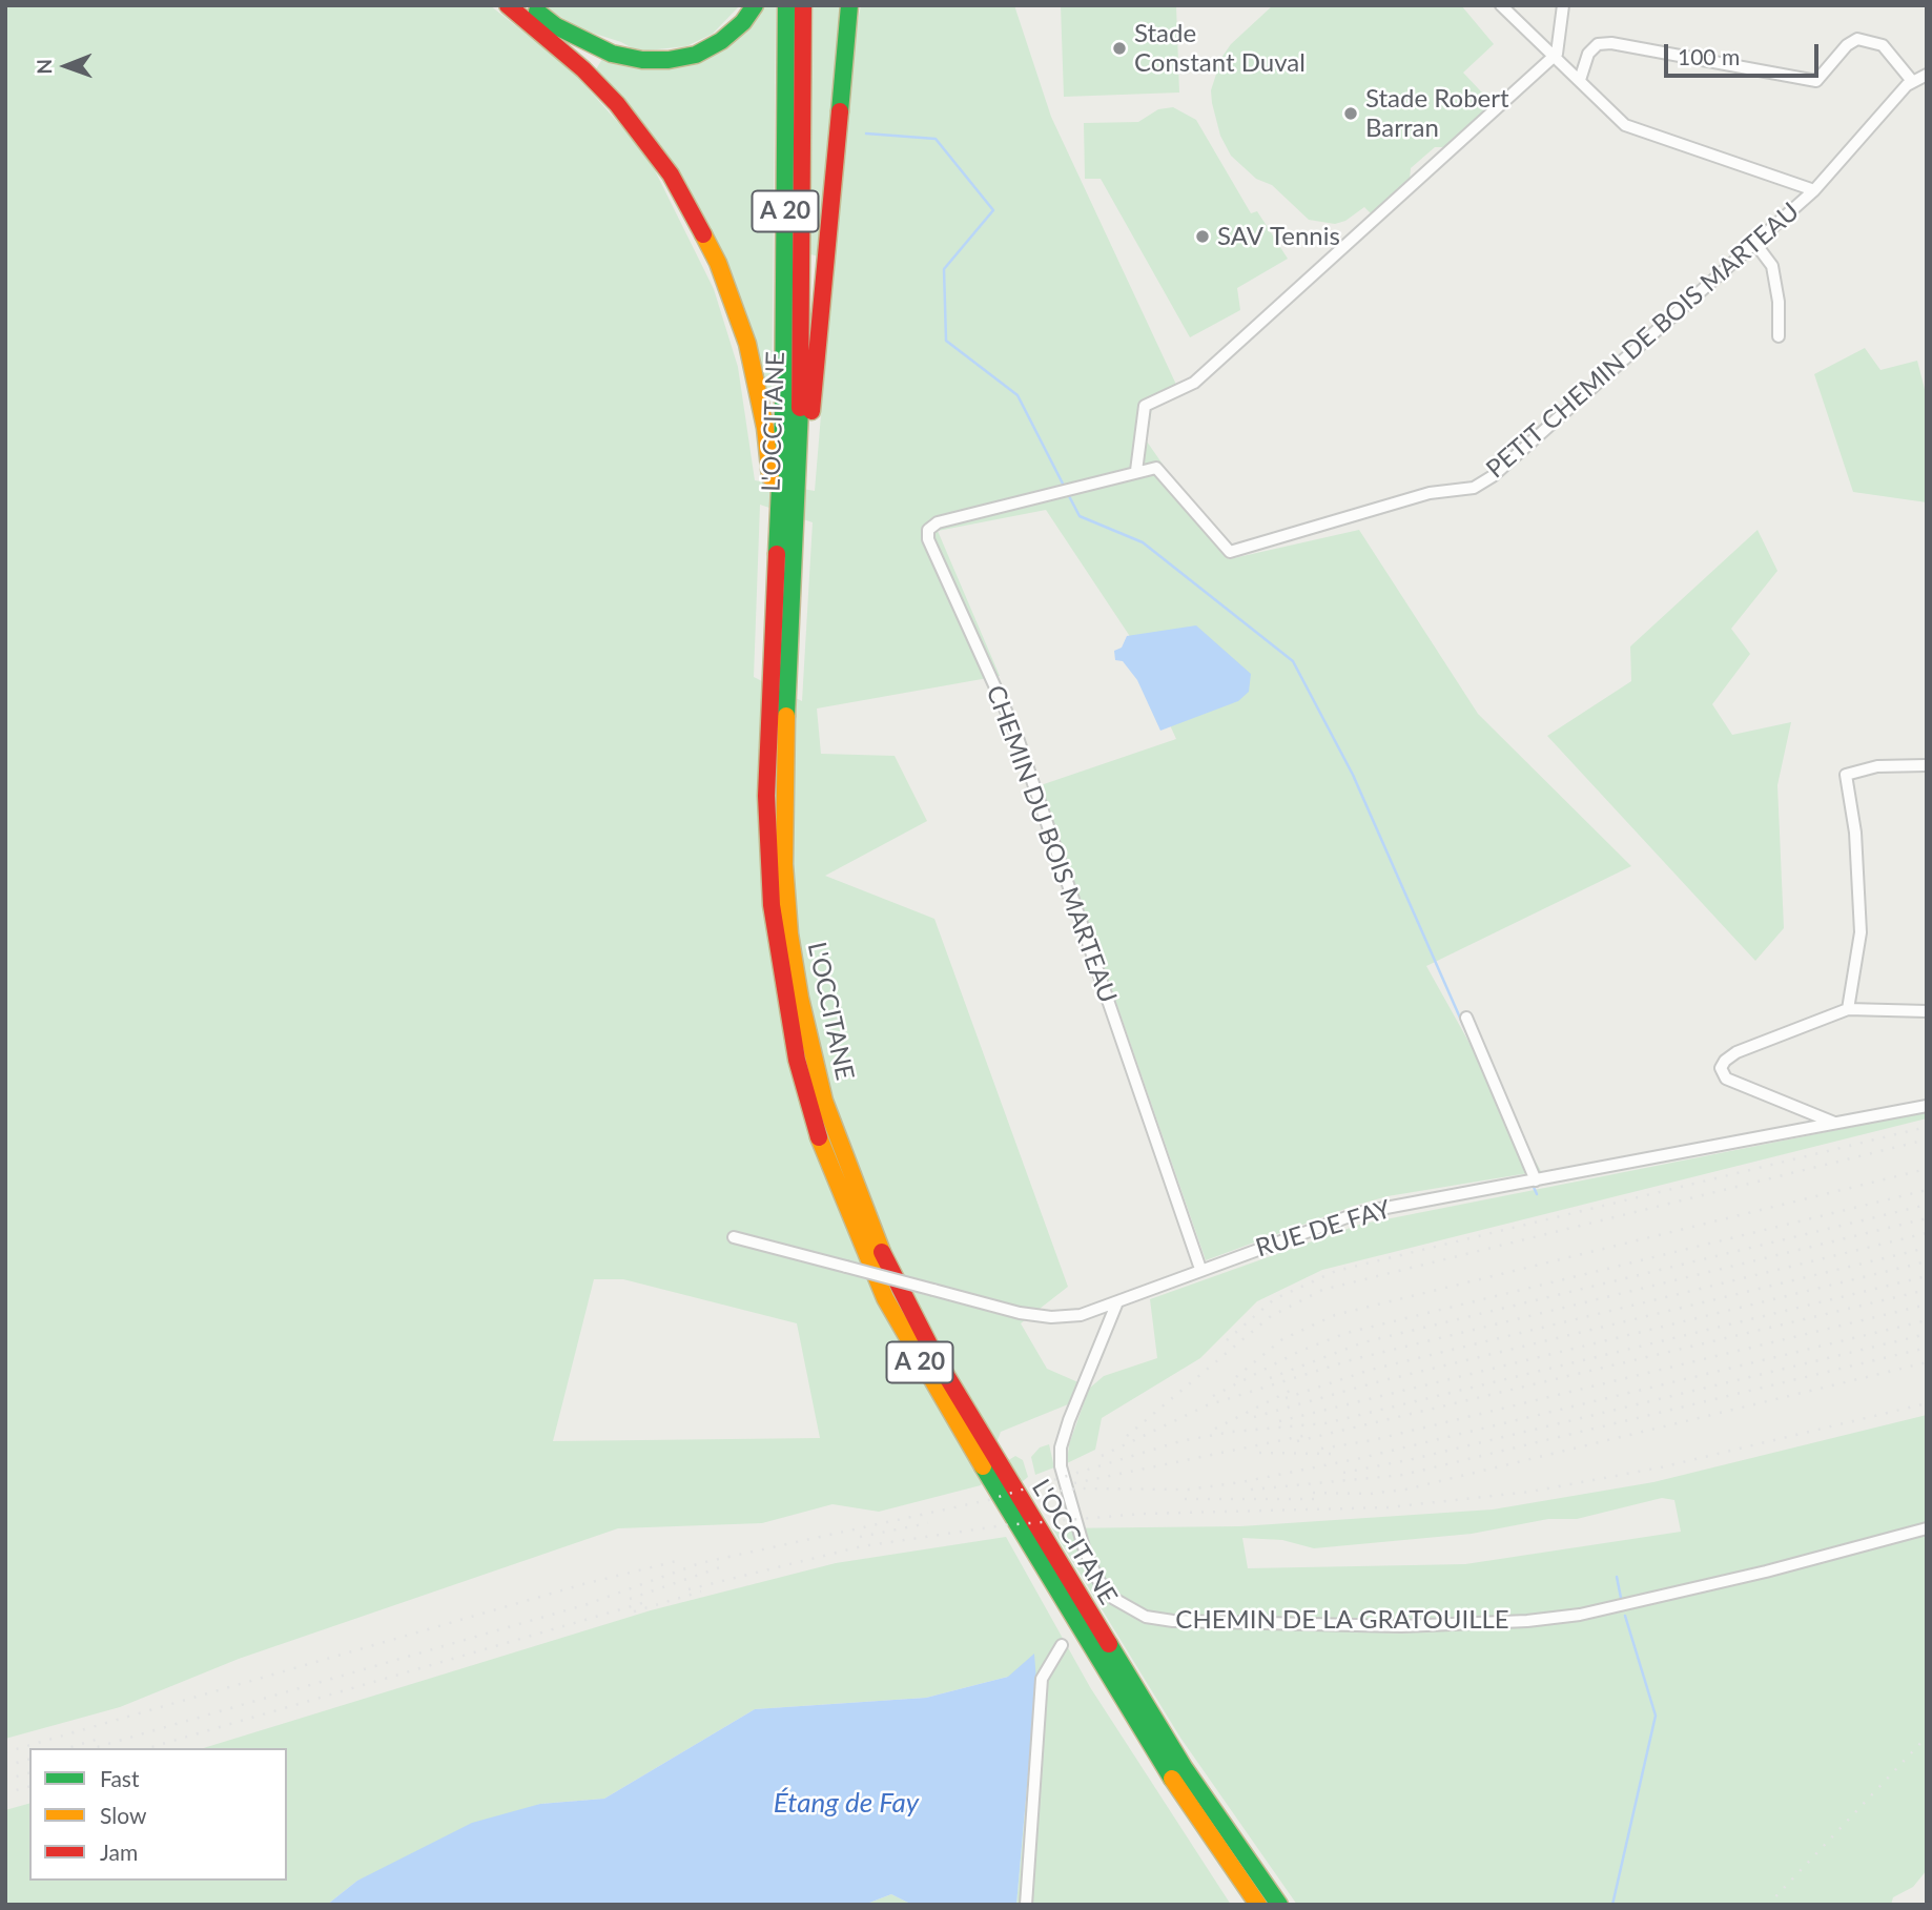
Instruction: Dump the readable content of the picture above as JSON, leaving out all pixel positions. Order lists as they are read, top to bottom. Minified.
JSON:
{"streets":{"highway":["A 20","L'OCCITANE"],"street":["PETIT CHEMIN DE BOIS MARTEAU","CHEMIN DU BOIS MARTEAU","RUE DE FAY","CHEMIN DE LA GRATOUILLE"]},"crossings":[["PETIT CHEMIN DE BOIS MARTEAU","CHEMIN DU BOIS MARTEAU"],["CHEMIN DU BOIS MARTEAU","RUE DE FAY"],["RUE DE FAY","CHEMIN DE LA GRATOUILLE"]],"water":["Étang de Fay"],"places":["Stade Constant Duval","Stade Robert Barran","SAV Tennis"],"legend":["Fast","Slow","Jam"],"scale_bar":"100 m","north":"left"}
